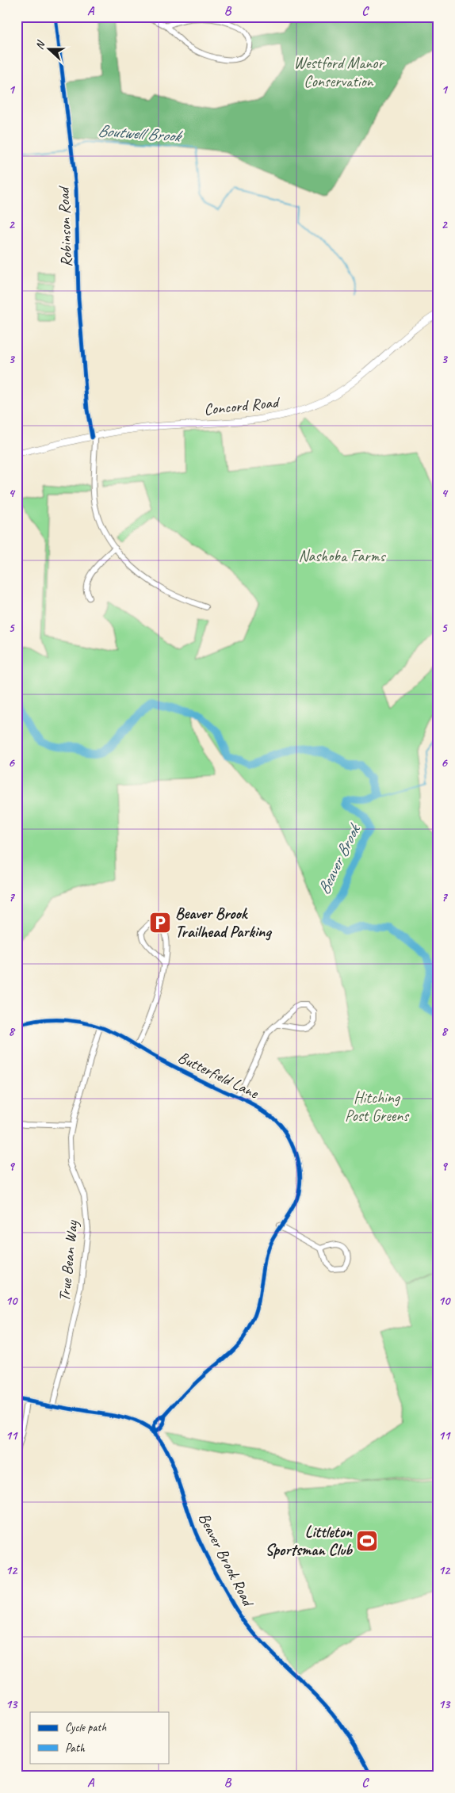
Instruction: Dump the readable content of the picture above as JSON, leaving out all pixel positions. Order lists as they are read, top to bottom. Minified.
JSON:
{"streets":{"main road":["Concord Road"],"street":["Robinson Road","Butterfield Lane","True Bean Way","Beaver Brook Road"]},"crossings":[["Robinson Road","Concord Road"],["Butterfield Lane","True Bean Way"],["Butterfield Lane","Beaver Brook Road"],["True Bean Way","Beaver Brook Road"]],"water":["Boutwell Brook","Beaver Brook"],"parks":["Westford Manor Conservation","Nashoba Farms","Hitching Post Greens"],"places":{"parking":["Beaver Brook Trailhead Parking"],"sports":["Littleton Sportsman Club"]},"legend":["Cycle path","Path"],"north":"left","grid":{"columns":["A","B","C"],"rows":["1","2","3","4","5","6","7","8","9","10","11","12","13"]}}
